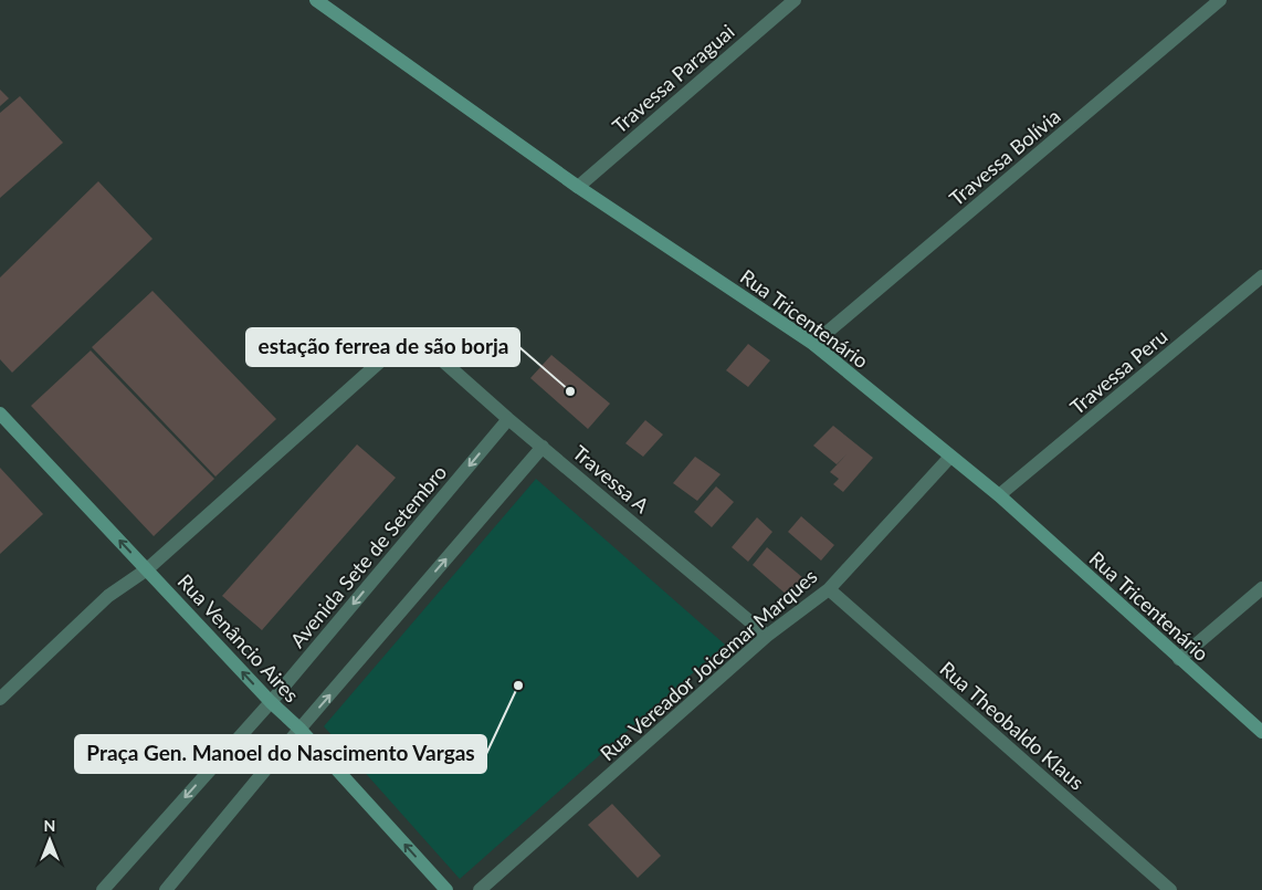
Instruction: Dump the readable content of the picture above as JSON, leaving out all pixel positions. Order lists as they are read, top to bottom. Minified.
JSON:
{"streets":{"street":["Travessa Paraguai","Travessa Bolívia","Rua Tricentenário","Travessa Peru","Travessa A","Avenida Sete de Setembro","Rua Venâncio Aires","Rua Vereador Joicemar Marques","Rua Theobaldo Klaus"]},"crossings":[["Travessa Paraguai","Rua Tricentenário"],["Travessa Bolívia","Rua Tricentenário"],["Rua Tricentenário","Travessa Peru"],["Rua Tricentenário","Rua Vereador Joicemar Marques"],["Travessa A","Avenida Sete de Setembro"],["Travessa A","Rua Venâncio Aires"],["Travessa A","Rua Vereador Joicemar Marques"],["Avenida Sete de Setembro","Rua Venâncio Aires"],["Rua Vereador Joicemar Marques","Rua Theobaldo Klaus"]],"one_way":["Rua Venâncio Aires"],"places":["estação ferrea de são borja","Praça Gen. Manoel do Nascimento Vargas"],"north":"top"}
